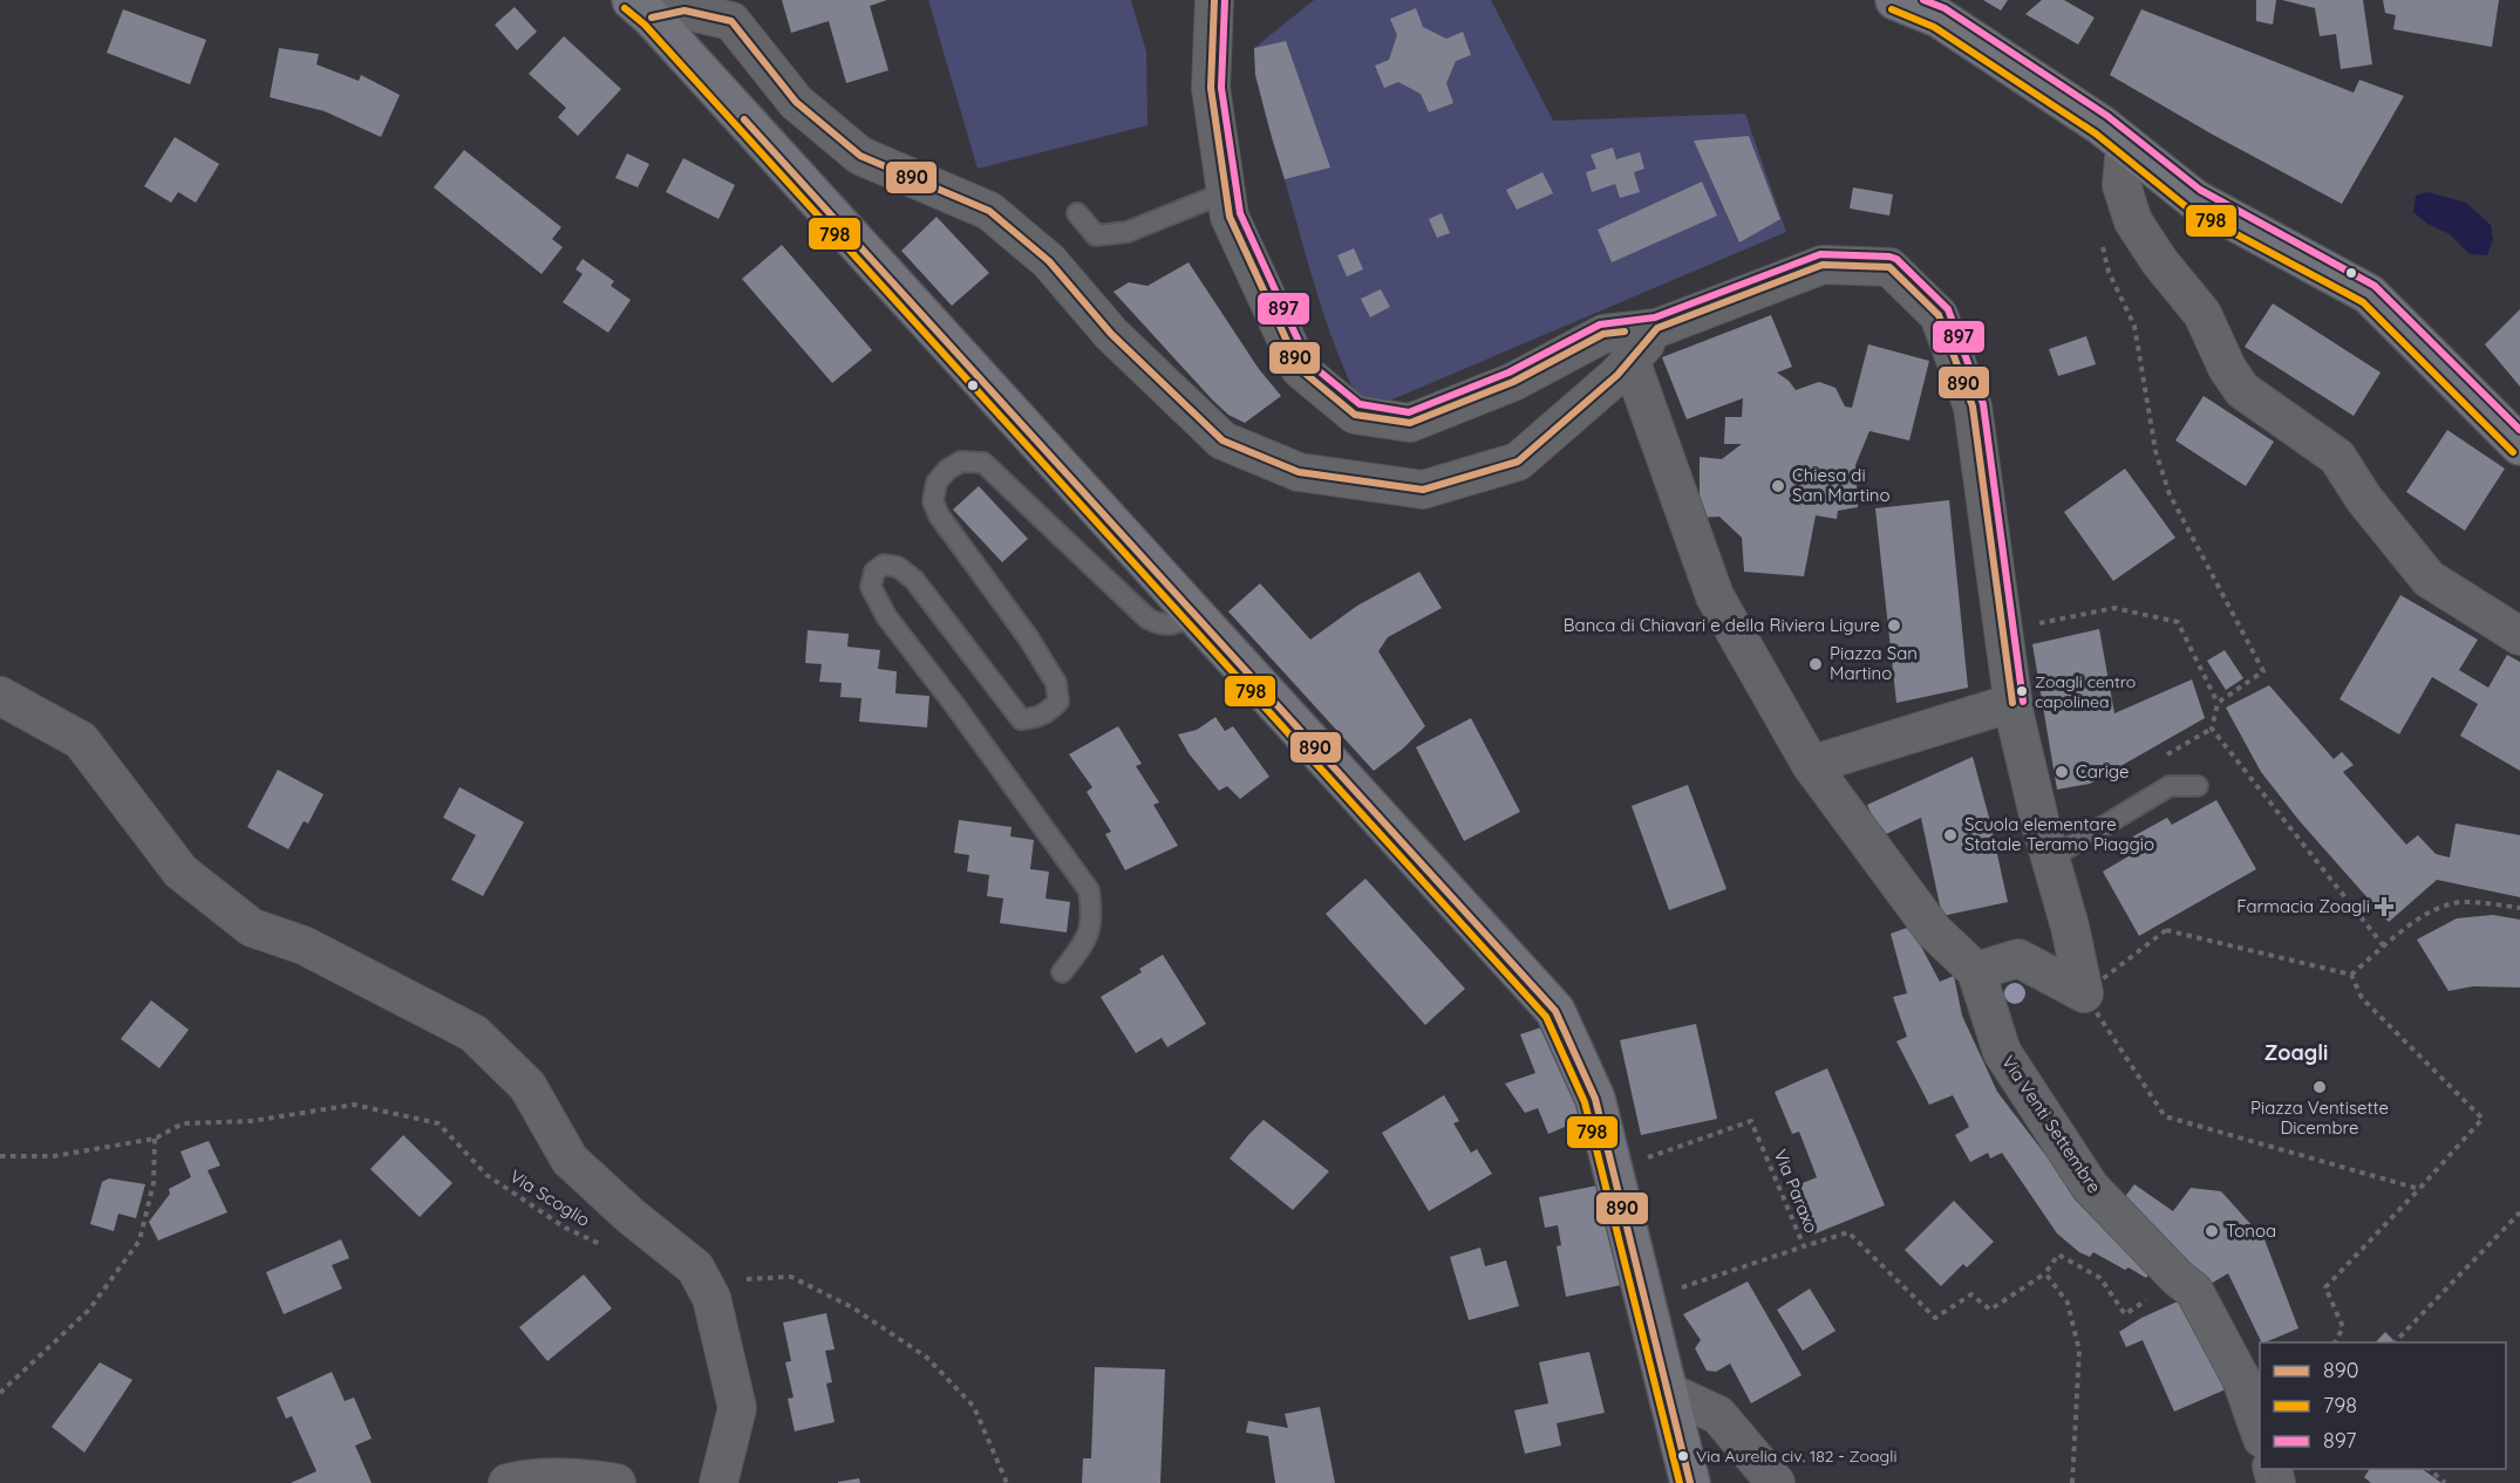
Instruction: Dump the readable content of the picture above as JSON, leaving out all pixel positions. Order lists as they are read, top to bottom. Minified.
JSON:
{"streets":{"street":["Via Venti Settembre"],"path":["Via Paraxo","Via Scoglio"]},"districts":["Zoagli"],"places":{"other":["Chiesa di San Martino","Banca di Chiavari e della Riviera Ligure","Piazza San Martino","Zoagli centro capolinea","Carige","Scuola elementare Statale Teramo Piaggio","Piazza Ventisette Dicembre","Tonoa","Via Aurelia civ. 182 - Zoagli"],"health":["Farmacia Zoagli"]},"lines":["transit line 890","transit line 897","transit line 798"],"legend":["890","798","897"]}
